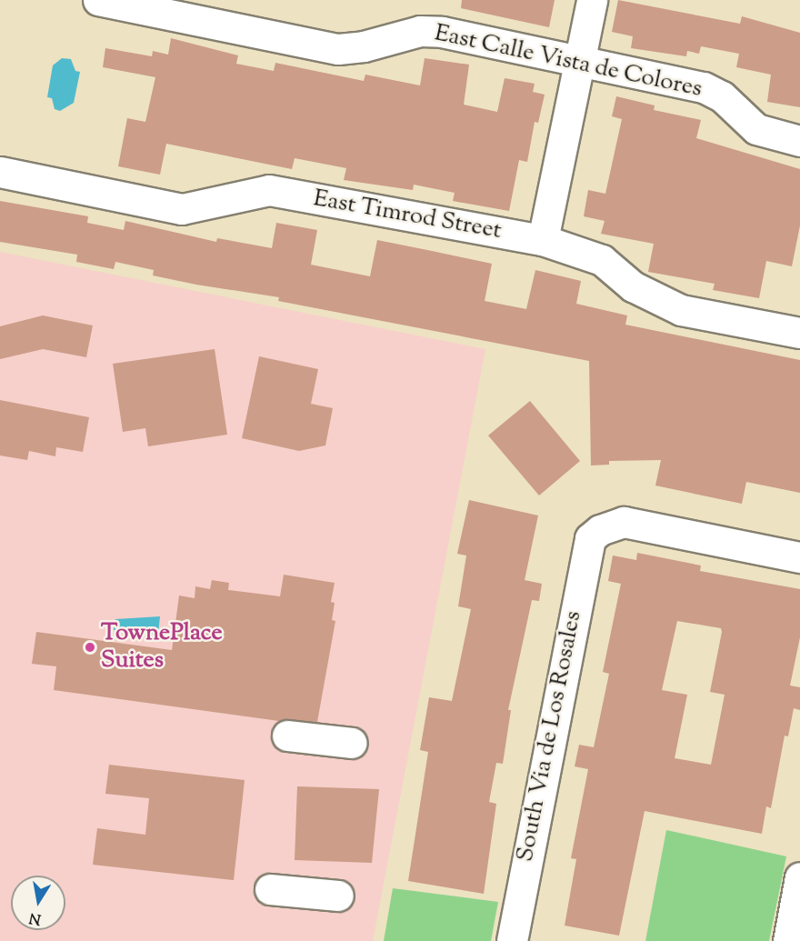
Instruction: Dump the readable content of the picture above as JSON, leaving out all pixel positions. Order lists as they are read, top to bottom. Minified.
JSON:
{"streets":{"street":["East Calle Vista de Colores","East Timrod Street","South Via de Los Rosales"]},"places":["TownePlace Suites"],"north":"bottom"}
